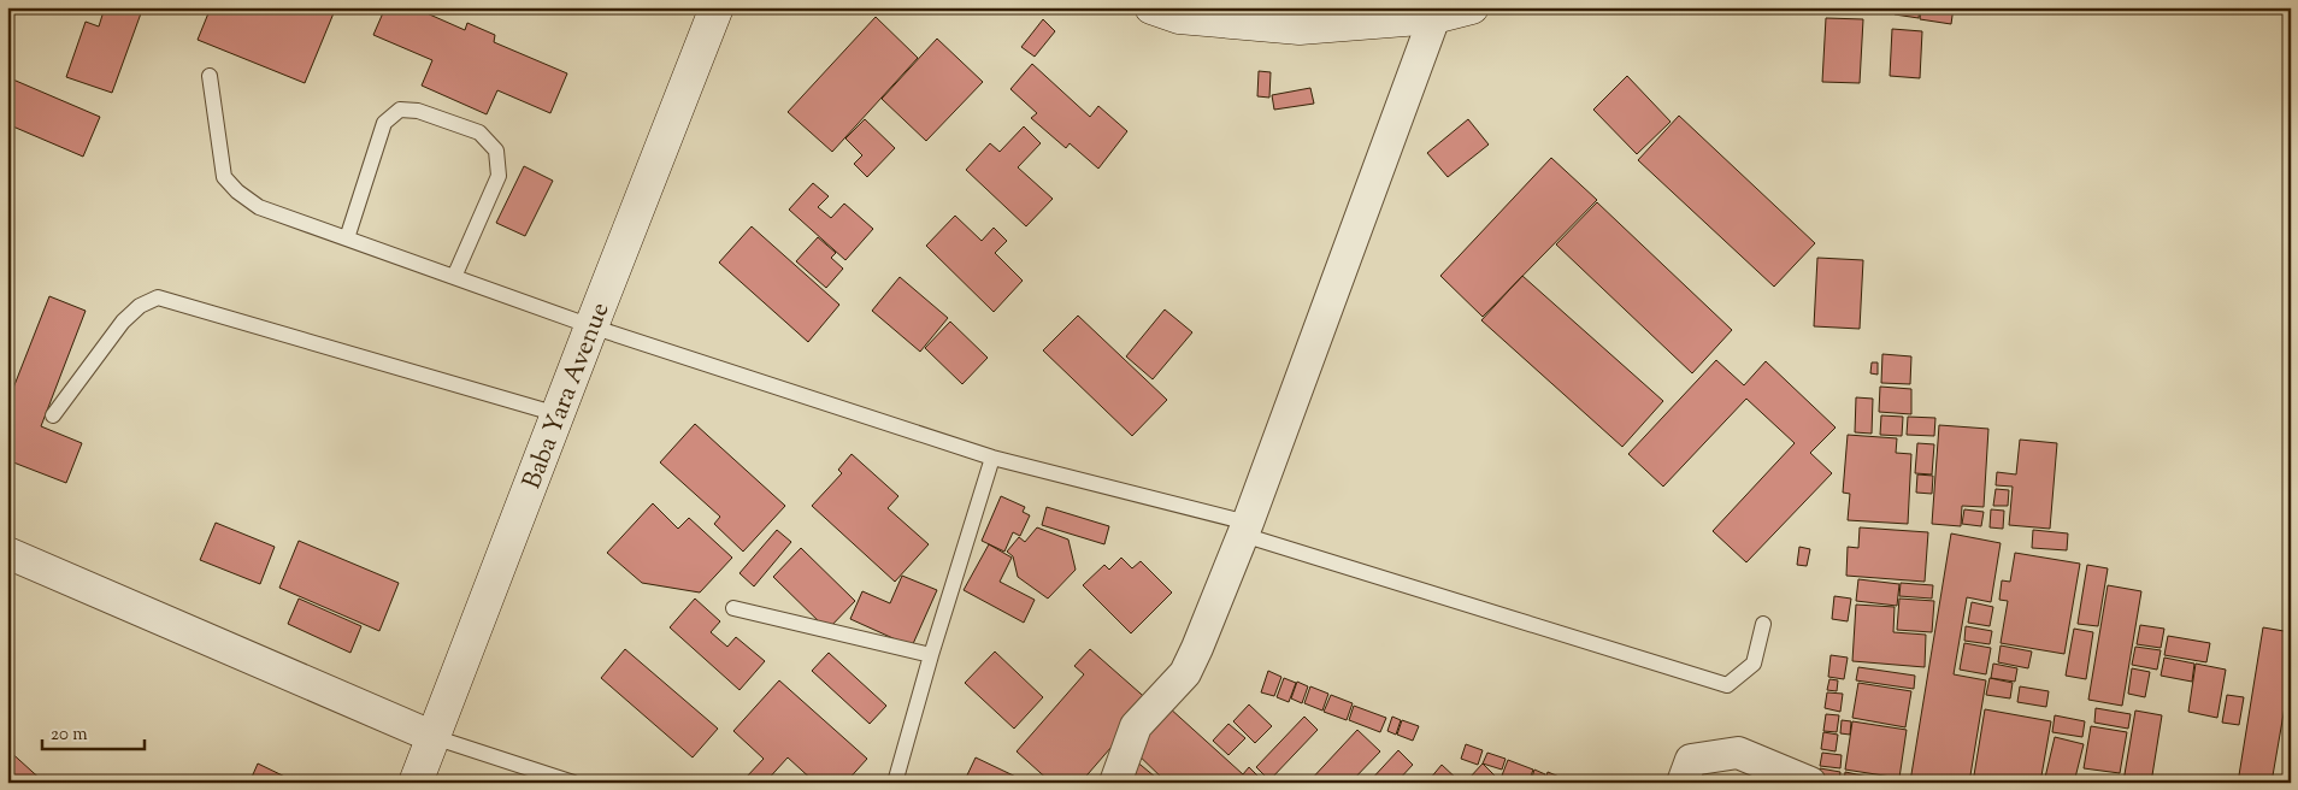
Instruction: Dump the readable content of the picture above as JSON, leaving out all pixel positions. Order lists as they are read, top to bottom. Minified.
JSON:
{"streets":{"main road":["Baba Yara Avenue"]},"scale_bar":"20 m"}
